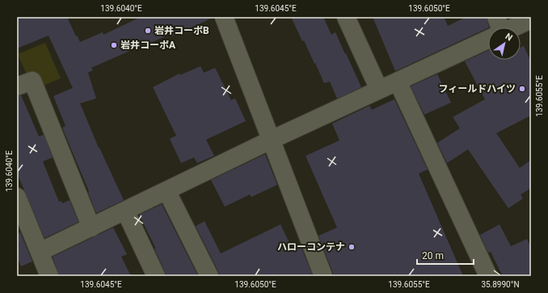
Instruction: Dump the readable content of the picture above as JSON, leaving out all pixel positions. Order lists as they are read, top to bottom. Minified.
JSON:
{"places":["岩井コーポB","岩井コーポA","フィールドハイツ","ハローコンテナ"],"scale_bar":"20 m","north":"top right","coordinates":["139.6040°E","139.6045°E","139.6050°E","139.6055°E","35.8990°N"]}
